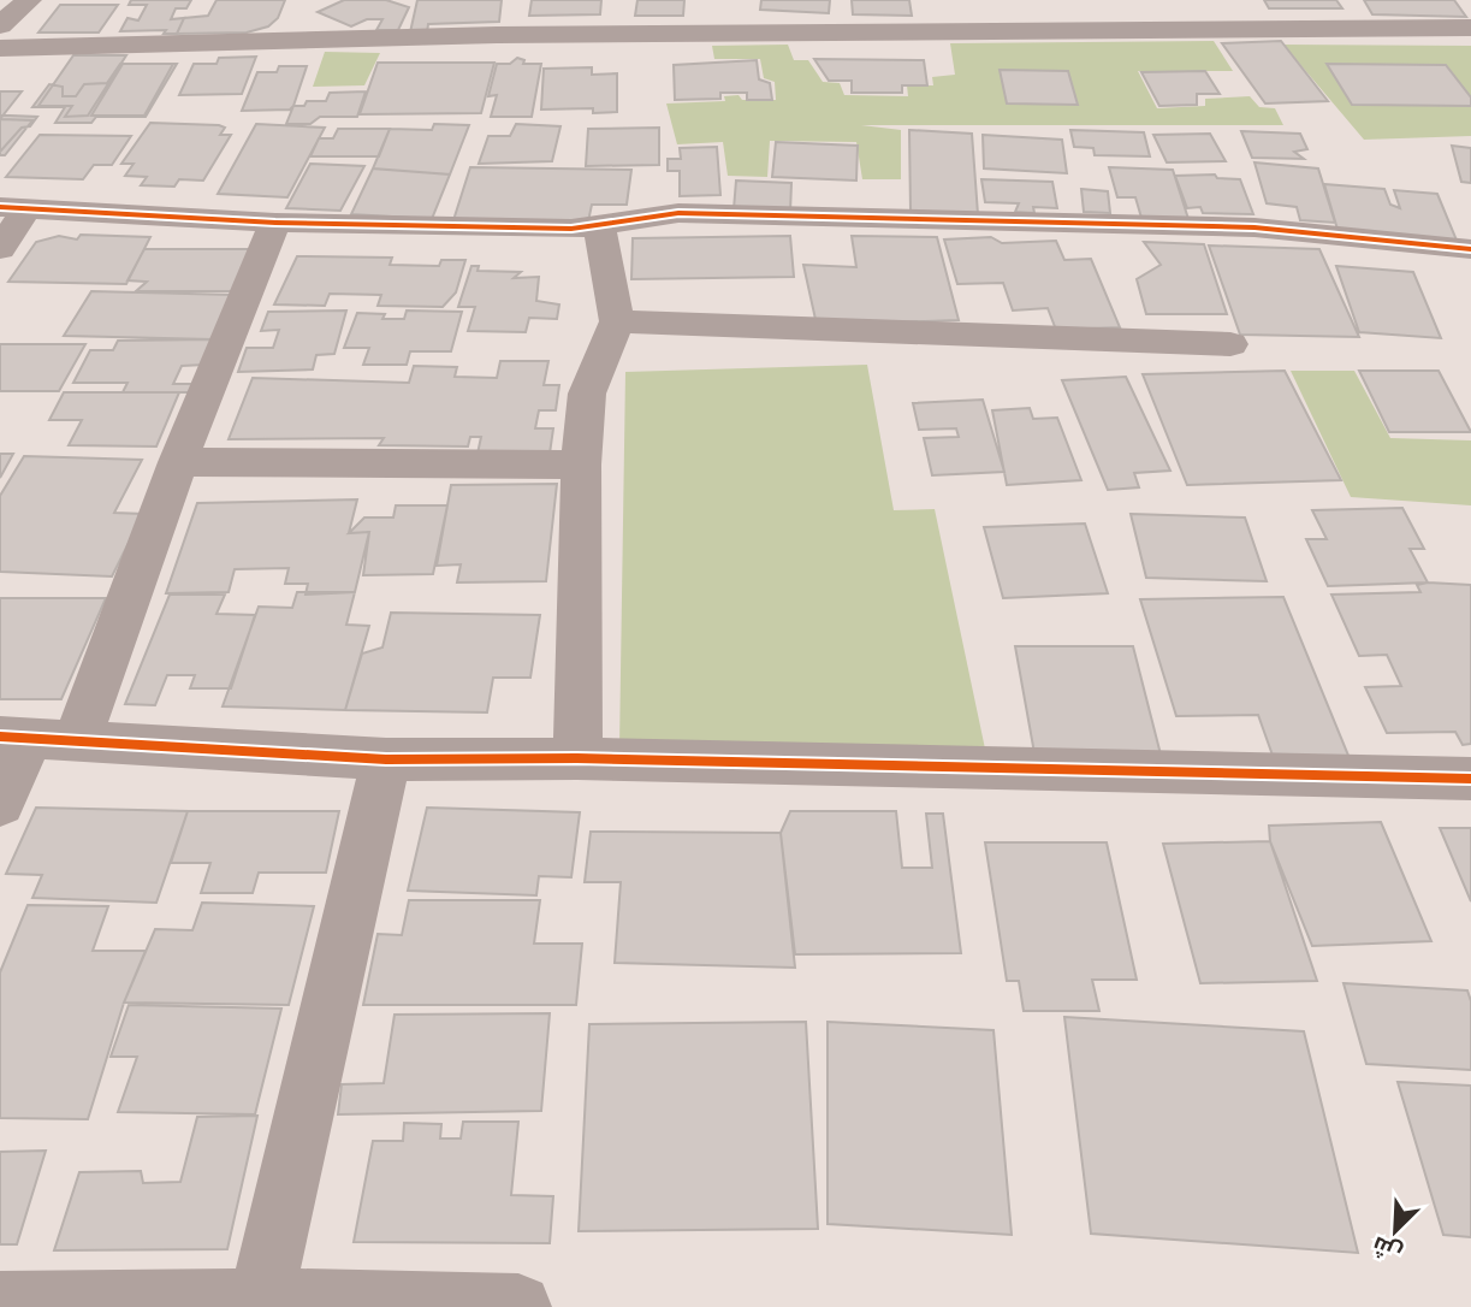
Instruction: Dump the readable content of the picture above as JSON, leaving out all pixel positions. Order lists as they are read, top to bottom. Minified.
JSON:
{"north":"bottom left"}
